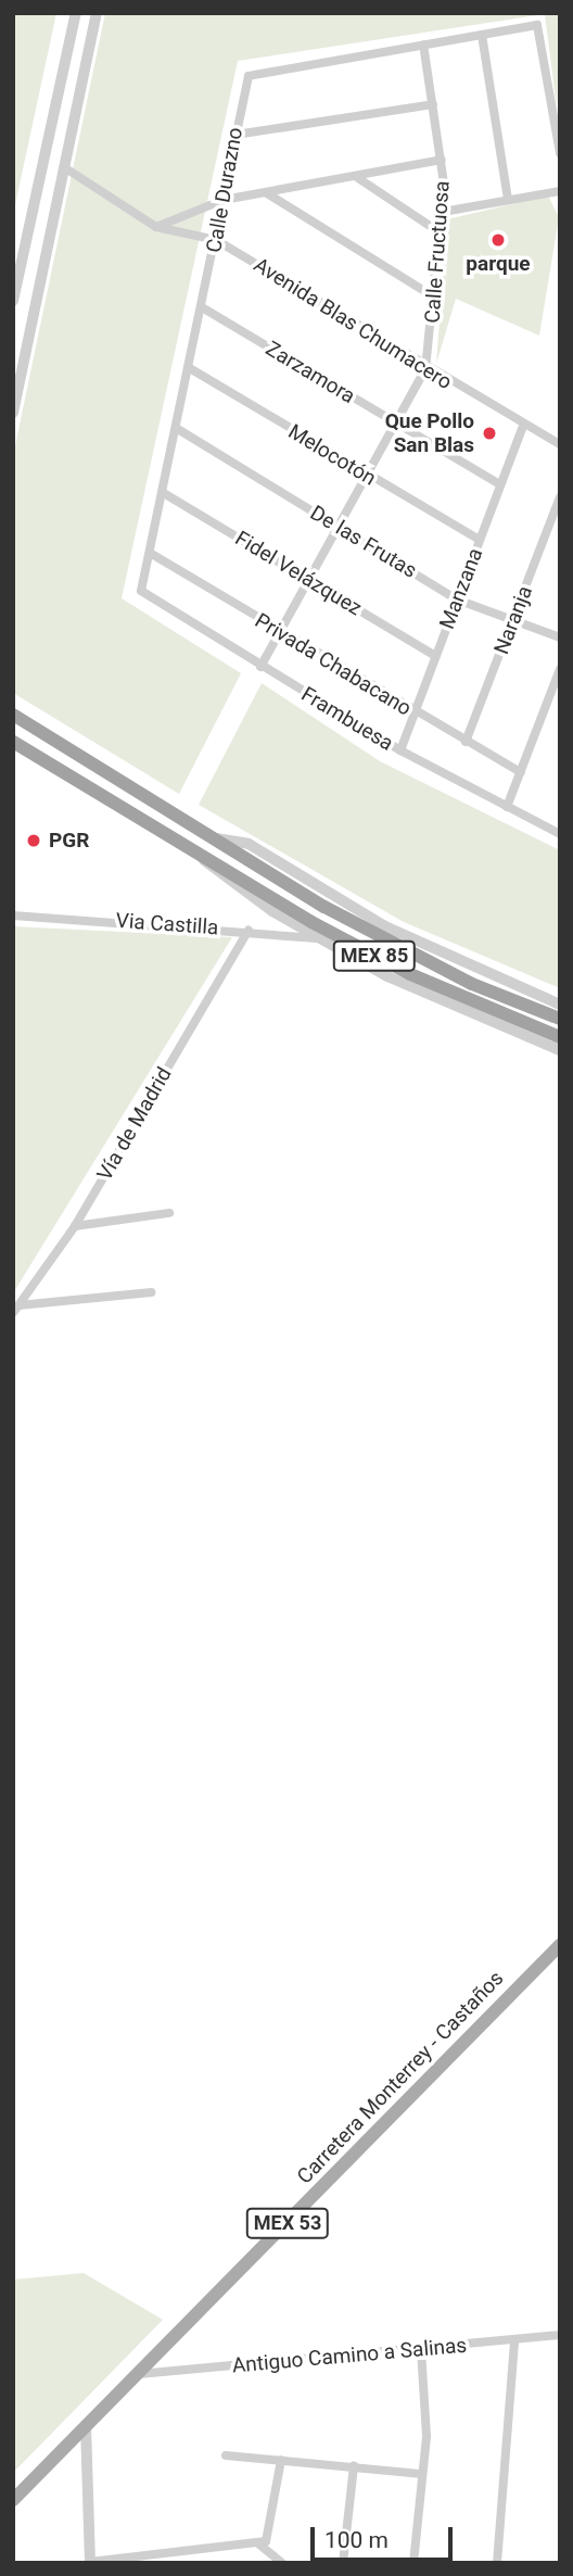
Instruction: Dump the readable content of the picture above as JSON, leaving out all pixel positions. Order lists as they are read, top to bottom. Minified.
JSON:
{"streets":{"highway":["MEX 85"],"main road":["Carretera Monterrey - Castaños","MEX 53"],"street":["Calle Durazno","Calle Fructuosa","Avenida Blas Chumacero","Zarzamora","Melocotón","De las Frutas","Fidel Velázquez","Manzana","Naranja","Privada Chabacano","Frambuesa","Via Castilla","Vía de Madrid","Antiguo Camino a Salinas"]},"crossings":[["Calle Durazno","Calle Fructuosa"],["Calle Durazno","Avenida Blas Chumacero"],["Calle Durazno","Zarzamora"],["Calle Durazno","Melocotón"],["Calle Durazno","De las Frutas"],["Calle Durazno","Fidel Velázquez"],["Calle Durazno","Privada Chabacano"],["Calle Durazno","Frambuesa"],["Calle Fructuosa","Avenida Blas Chumacero"],["Avenida Blas Chumacero","Manzana"],["Zarzamora","Manzana"],["Melocotón","Manzana"],["De las Frutas","Manzana"],["De las Frutas","Naranja"],["Fidel Velázquez","Manzana"],["Manzana","Privada Chabacano"],["Manzana","Frambuesa"],["Naranja","Privada Chabacano"],["Via Castilla","Vía de Madrid"],["Carretera Monterrey - Castaños","Antiguo Camino a Salinas"]],"places":["parque","Que Pollo San Blas","PGR"],"scale_bar":"100 m"}
